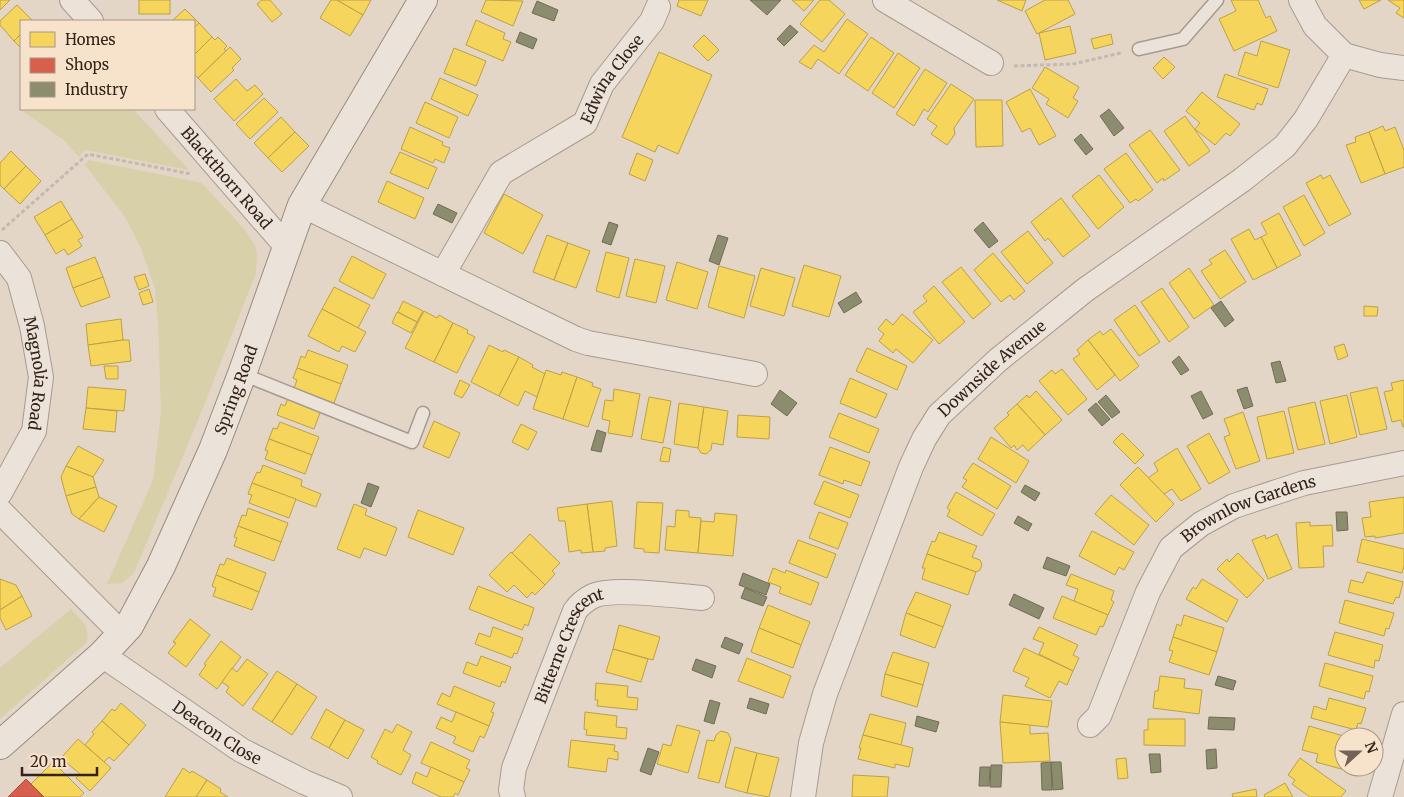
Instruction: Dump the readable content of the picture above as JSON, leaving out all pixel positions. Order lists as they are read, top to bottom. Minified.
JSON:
{"streets":{"street":["Edwina Close","Blackthorn Road","Downside Avenue","Magnolia Road","Spring Road","Brownlow Gardens","Bitterne Crescent","Deacon Close"]},"crossings":[["Blackthorn Road","Spring Road"],["Spring Road","Deacon Close"]],"legend":["Homes","Shops","Industry"],"scale_bar":"20 m","north":"right"}
